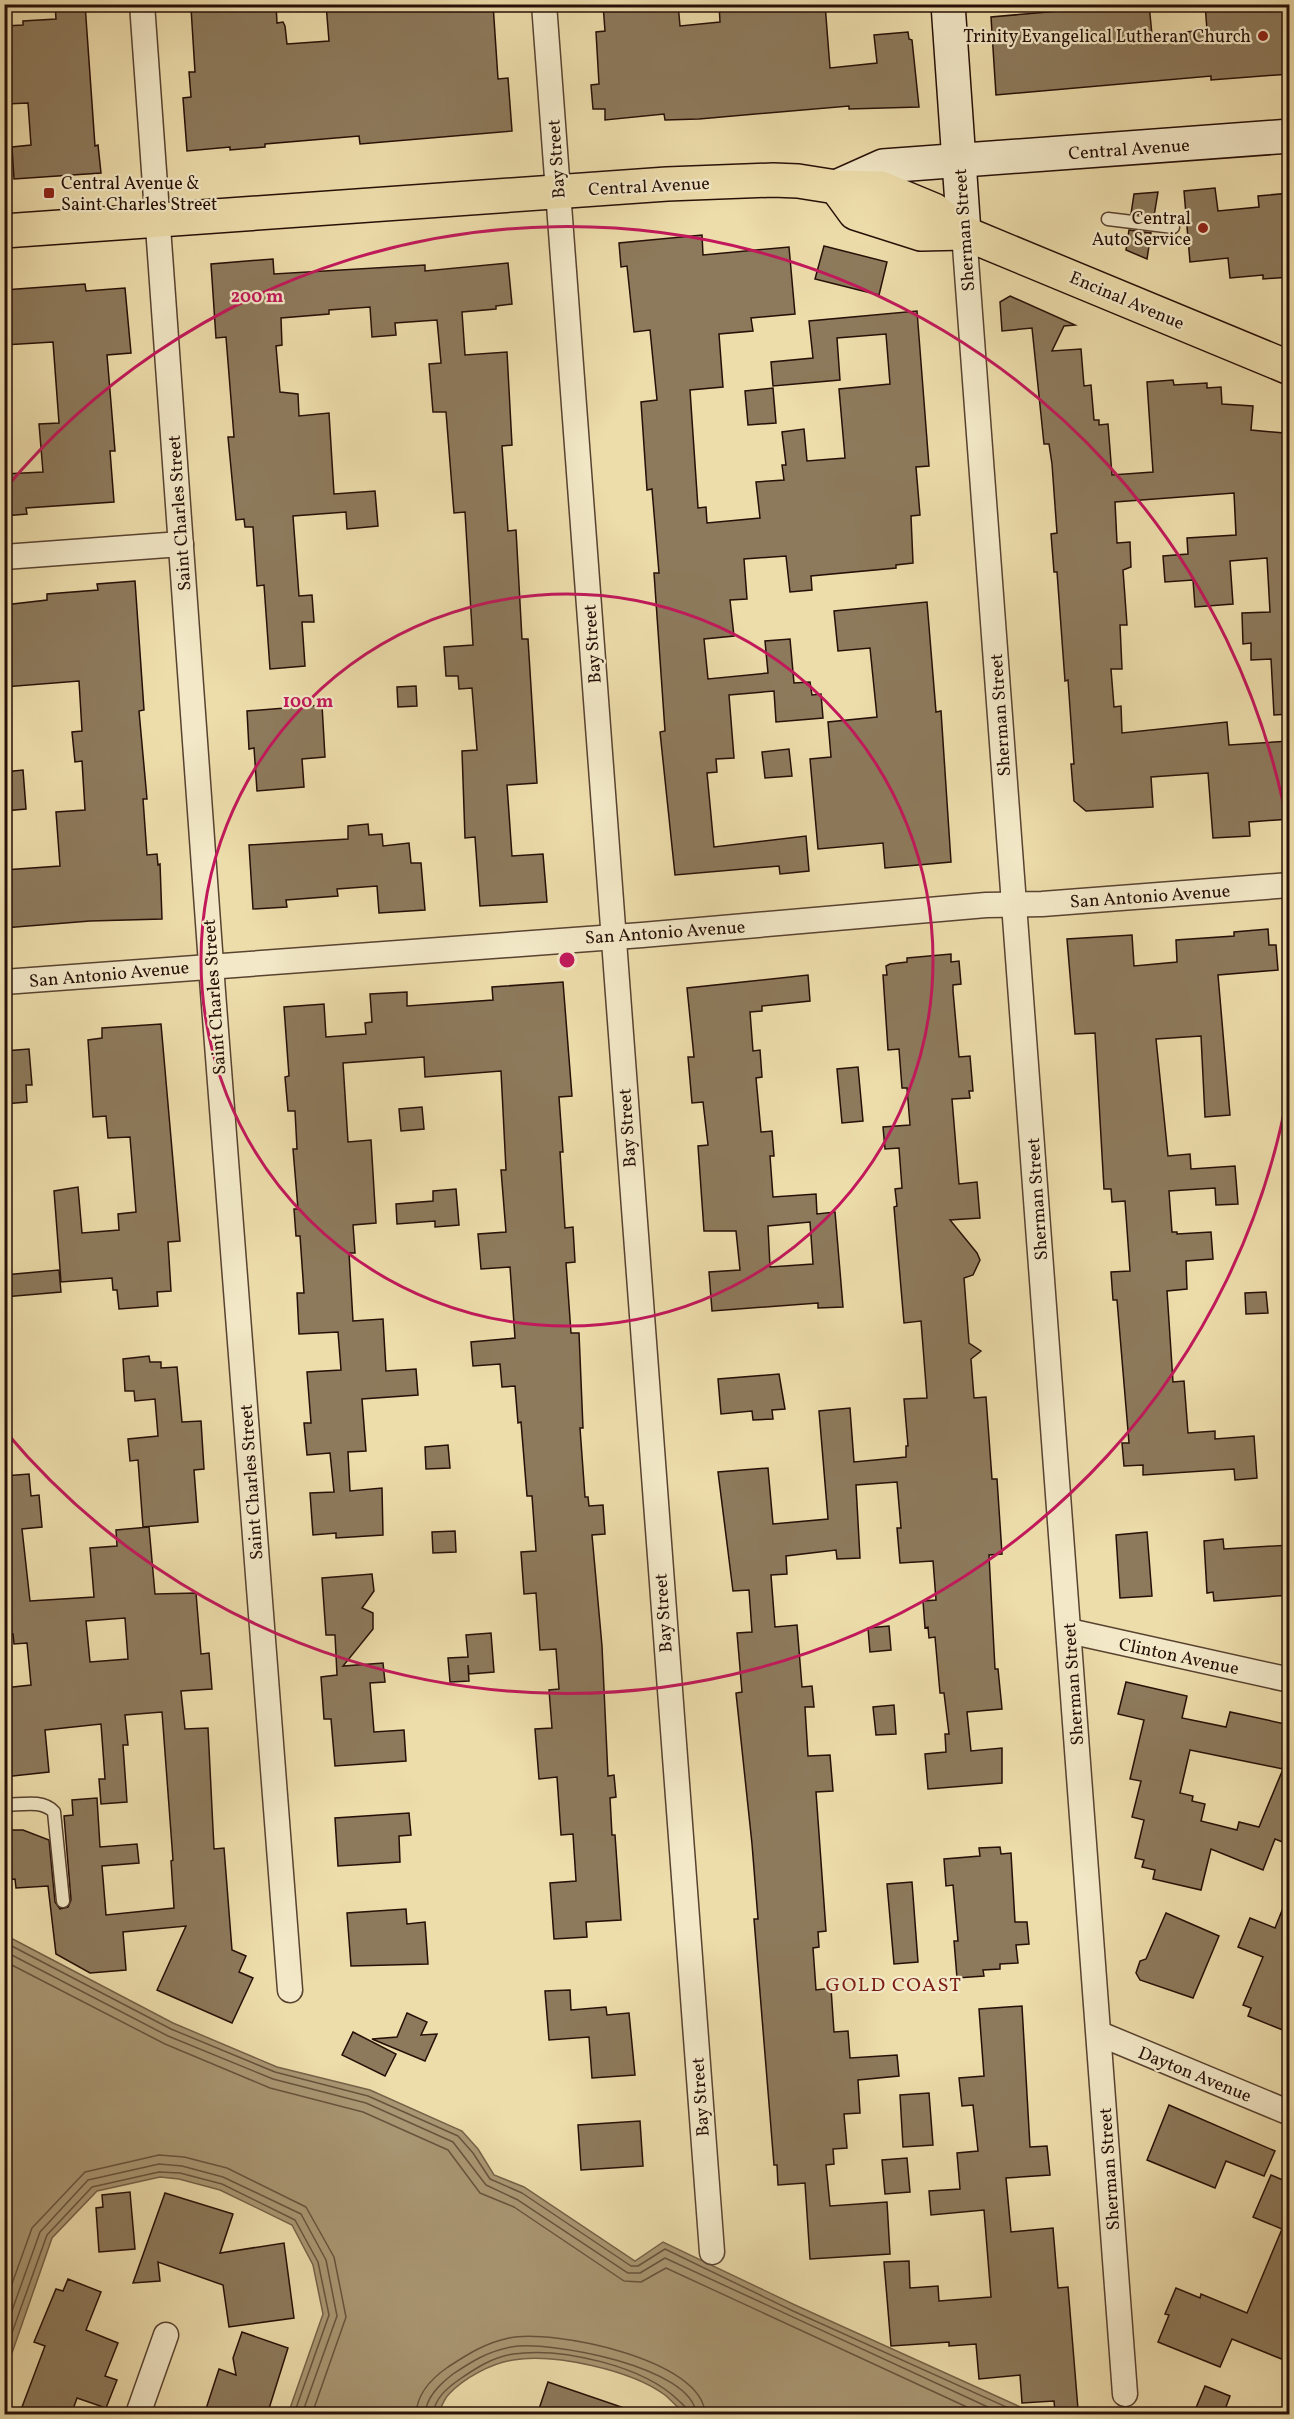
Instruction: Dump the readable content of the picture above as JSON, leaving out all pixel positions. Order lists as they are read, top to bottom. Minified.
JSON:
{"streets":{"main road":["Central Avenue","Encinal Avenue"],"street":["Bay Street","Sherman Street","Saint Charles Street","San Antonio Avenue","Clinton Avenue","Dayton Avenue"]},"crossings":[["Central Avenue","Bay Street"],["Central Avenue","Sherman Street"],["Central Avenue","Encinal Avenue"],["Central Avenue","Saint Charles Street"],["Bay Street","San Antonio Avenue"],["Sherman Street","Encinal Avenue"],["Sherman Street","San Antonio Avenue"],["Sherman Street","Clinton Avenue"],["Sherman Street","Dayton Avenue"],["Saint Charles Street","San Antonio Avenue"]],"districts":["GOLD COAST"],"places":{"other":["Trinity Evangelical Lutheran Church","Central Auto Service"],"transit":["Central Avenue & Saint Charles Street"]},"rings":["200 m","100 m"]}
